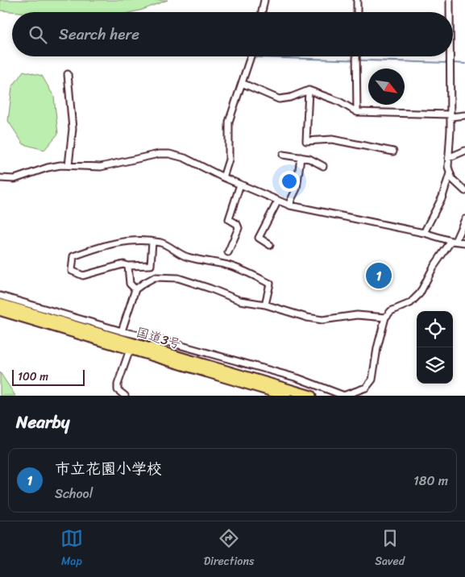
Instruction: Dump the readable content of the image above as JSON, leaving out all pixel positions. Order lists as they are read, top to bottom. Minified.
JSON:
{"streets":{"highway":["国道3号"]},"scale_bar":"100 m","north":"bottom right","page":{"search":"Search here","pins":"1","scale":"100 m","heading":"Nearby","list":[{"mark":"1","name":"市立花園小学校","note":"School","value":"180 m"}],"nav":["Map","Directions","Saved"]}}
